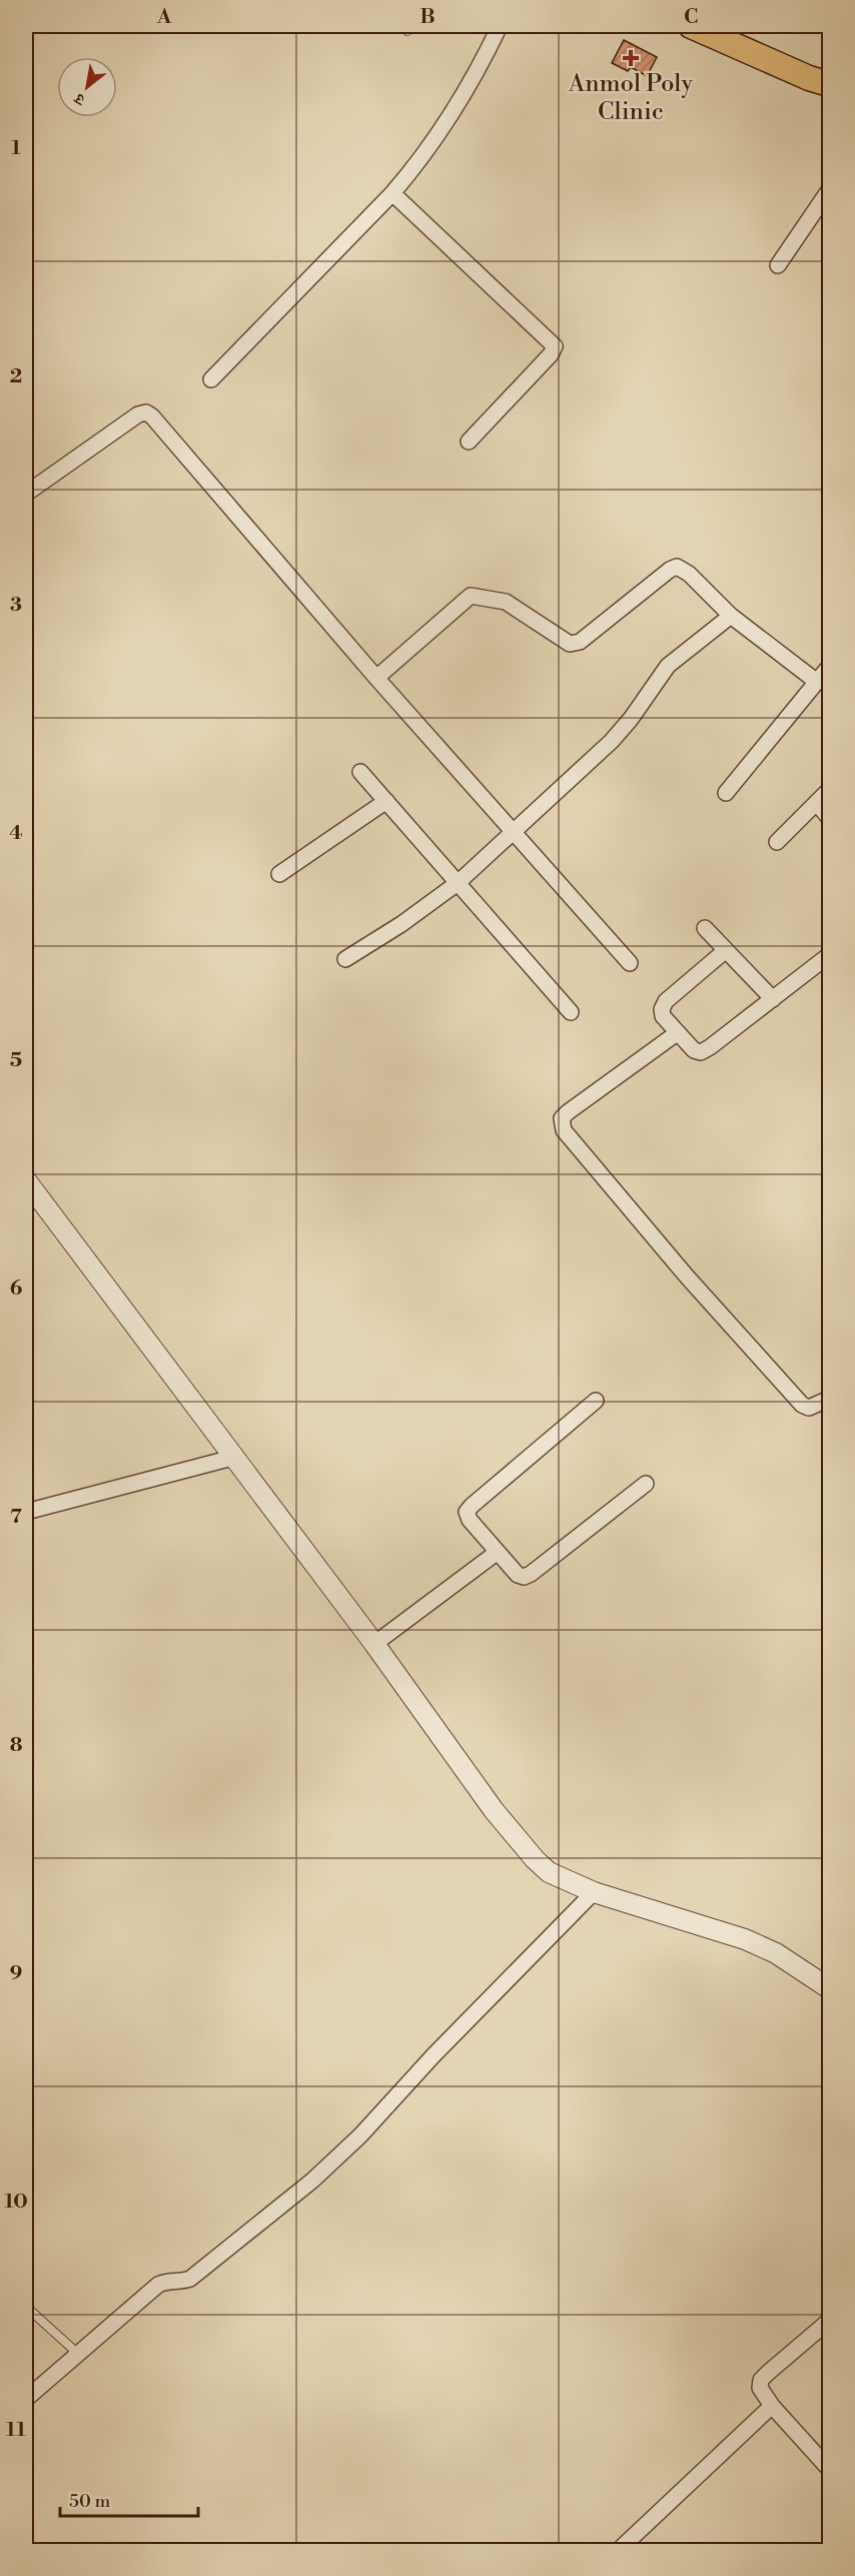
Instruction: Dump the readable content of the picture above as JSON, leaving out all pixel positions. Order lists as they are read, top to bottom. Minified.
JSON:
{"places":{"health":["Anmol Poly Clinic"]},"scale_bar":"50 m","north":"bottom left","grid":{"columns":["A","B","C"],"rows":["1","2","3","4","5","6","7","8","9","10","11"]}}
